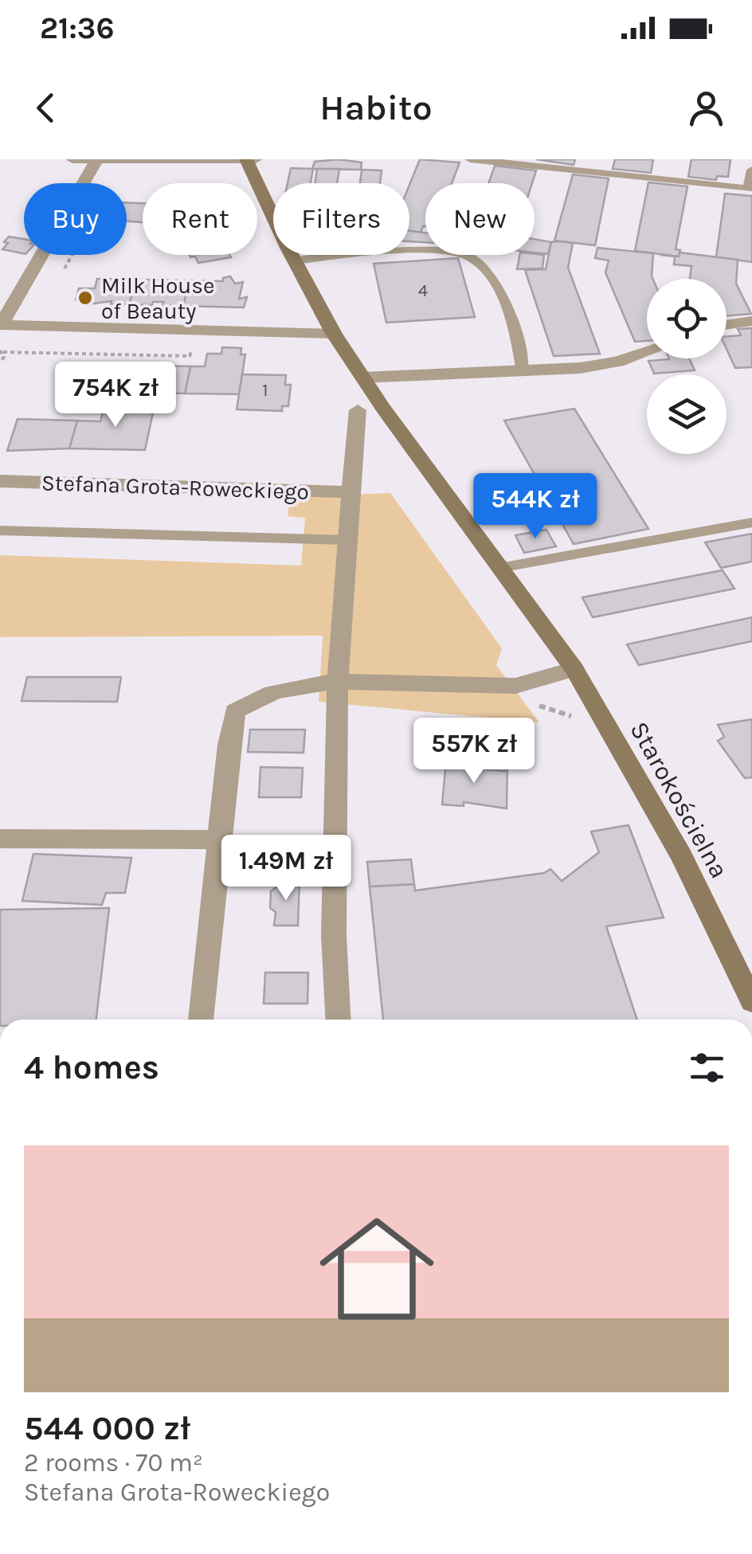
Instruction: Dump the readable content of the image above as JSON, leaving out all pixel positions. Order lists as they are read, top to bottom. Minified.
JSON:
{"streets":{"street":["Stefana Grota-Roweckiego","Starokościelna"]},"places":["Milk House of Beauty"],"house_numbers":["4","1"],"page":{"status":"21:36","header":"Habito","chip":["Buy","Rent","Filters","New"],"price":["754K zł","544K zł","557K zł","1.49M zł"],"heading":"4 homes","list":[{"name":"544 000 zł","note":"2 rooms · 70 m² · Stefana Grota-Roweckiego"}]}}
